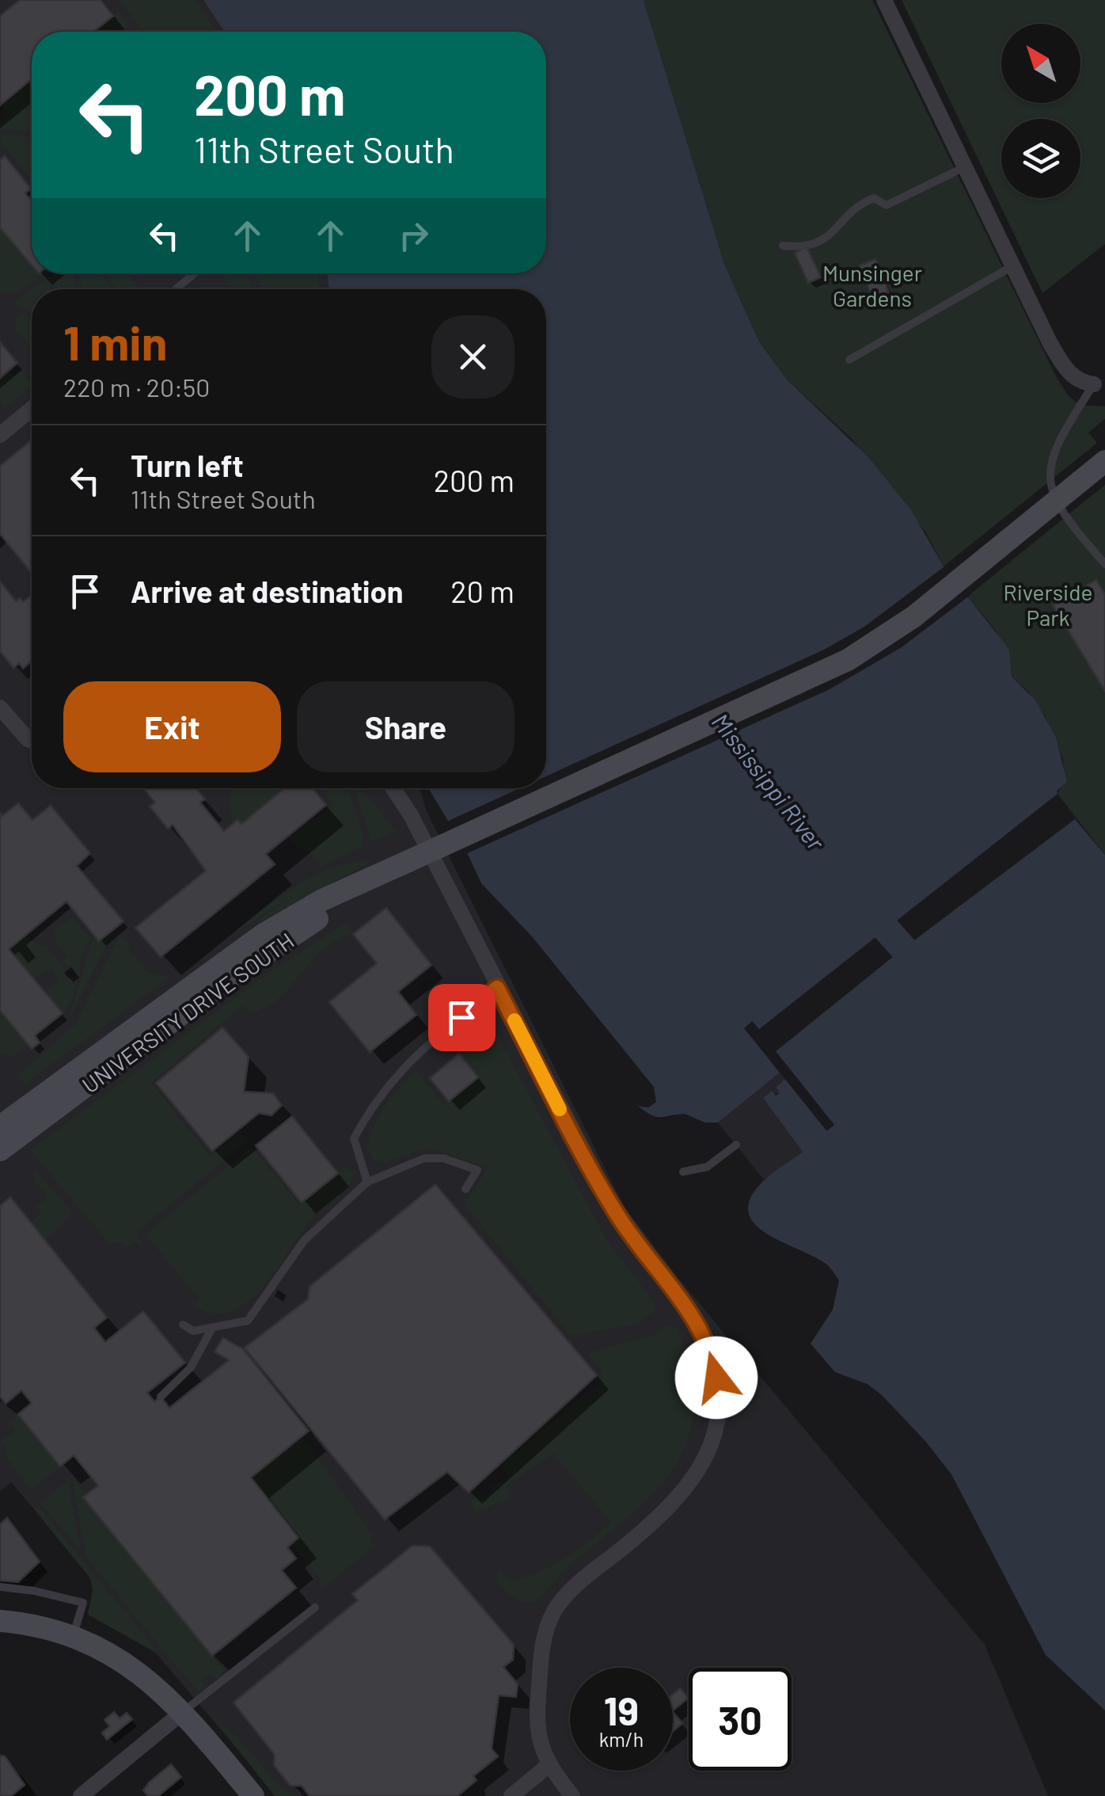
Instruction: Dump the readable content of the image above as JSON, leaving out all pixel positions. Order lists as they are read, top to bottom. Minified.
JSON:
{"streets":{"street":["UNIVERSITY DRIVE SOUTH"]},"water":["Mississippi River"],"parks":["Munsinger Gardens","Riverside Park"],"north":"top left","page":{"turn":["200 m","11th Street South"],"heading":["1 min","220 m · 20:50"],"list":[{"name":"Turn left","note":"11th Street South","value":"200 m"},{"name":"Arrive at destination","value":"20 m"}],"buttons":["Exit","Share"],"speed":"19 km/h","limit":"30"}}
